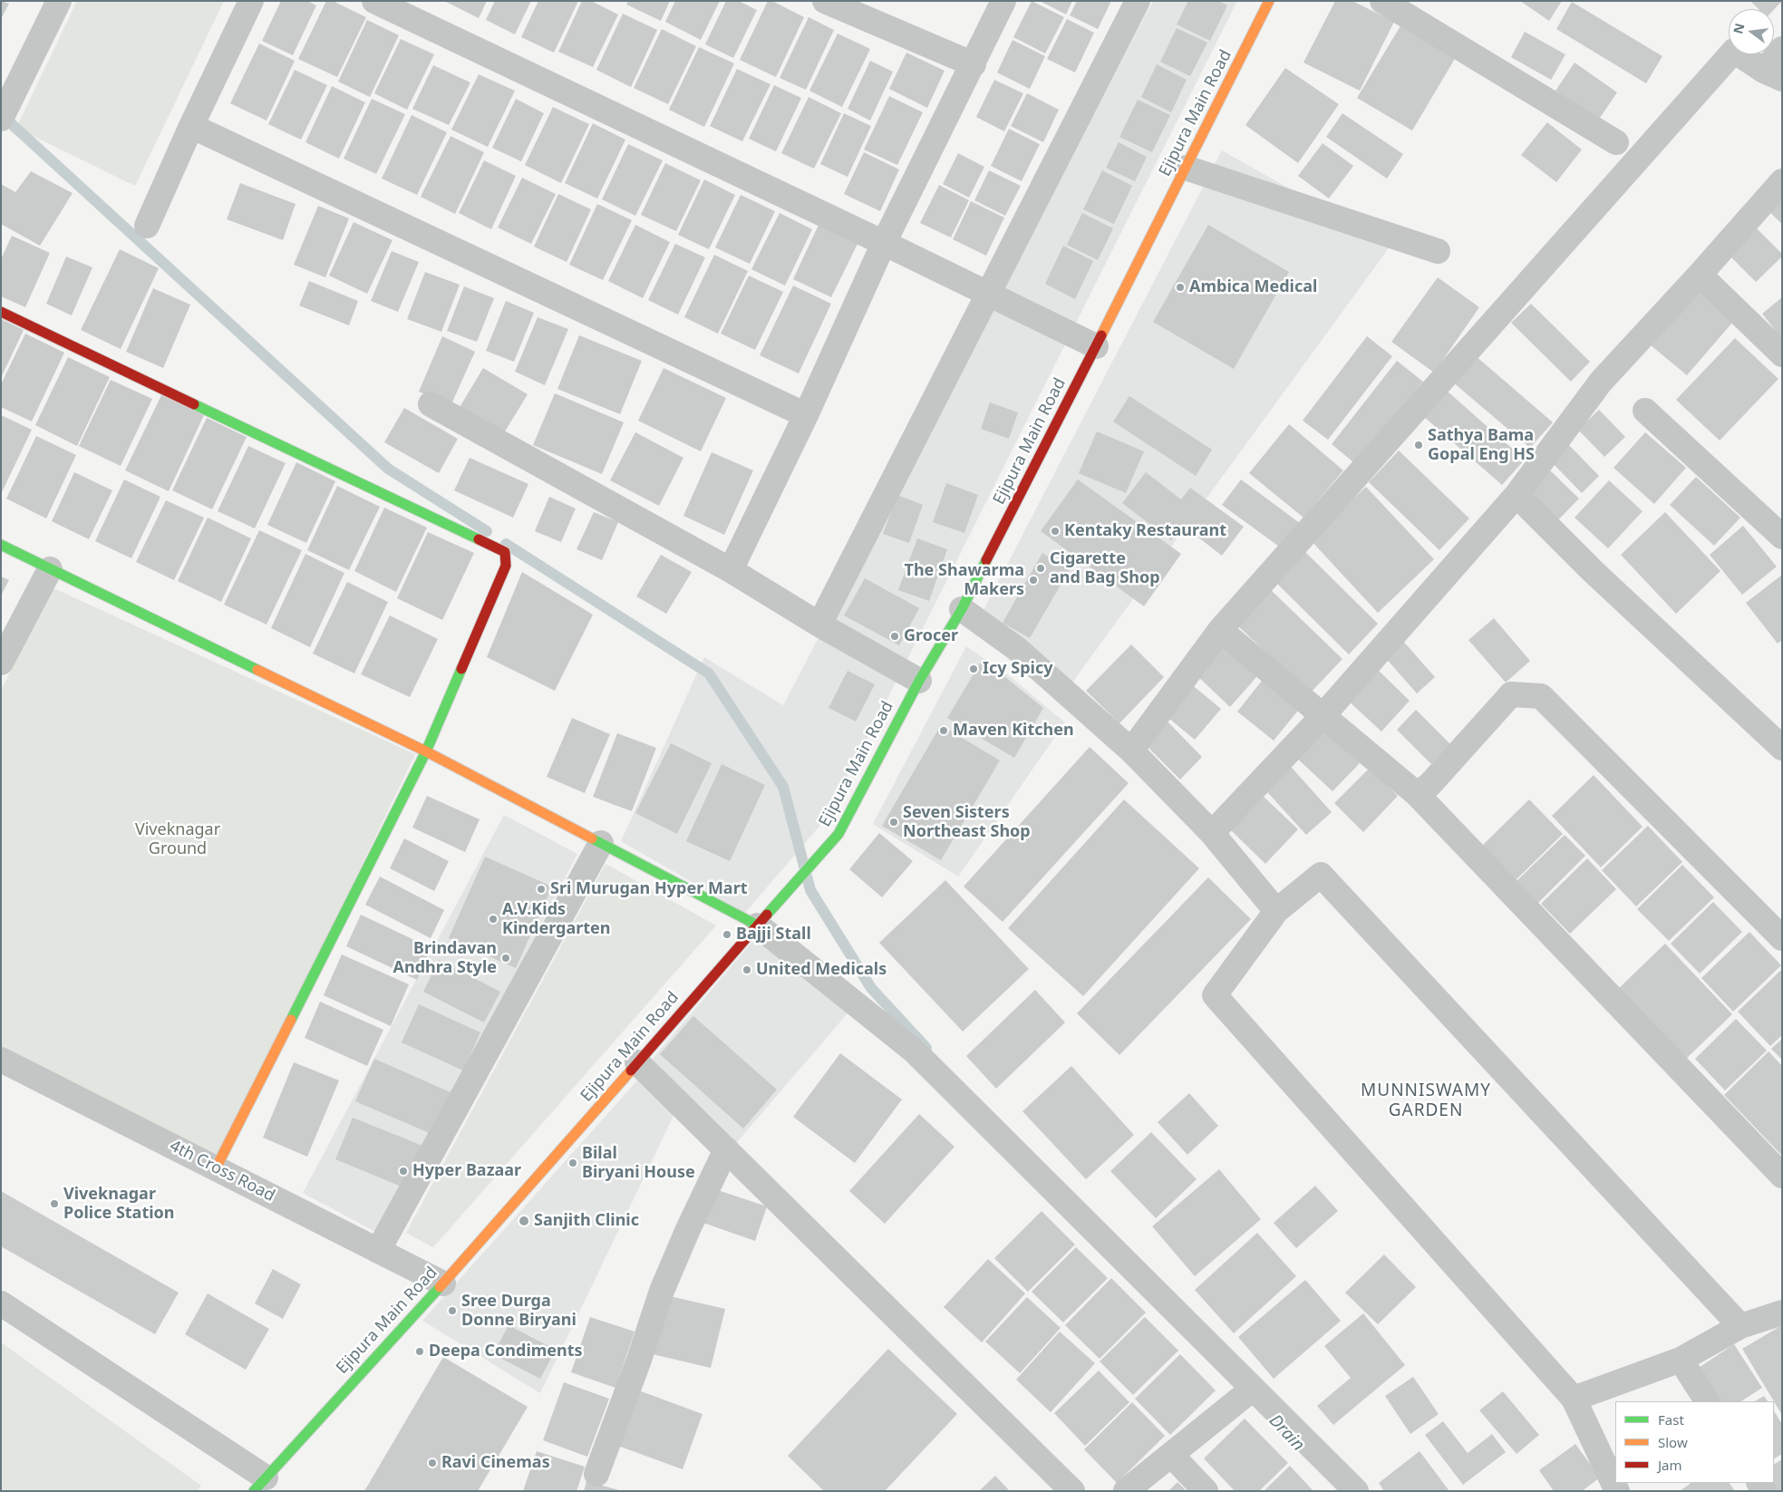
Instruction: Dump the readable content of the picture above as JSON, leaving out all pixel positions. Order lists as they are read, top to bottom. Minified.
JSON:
{"streets":{"street":["Ejipura Main Road","4th Cross Road"]},"crossings":[["Ejipura Main Road","4th Cross Road"]],"districts":["MUNNISWAMY GARDEN"],"water":["Drain"],"parks":["Viveknagar Ground"],"places":["Ambica Medical","Sathya Bama Gopal Eng HS","Kentaky Restaurant","Cigarette and Bag Shop","The Shawarma Makers","Grocer","Icy Spicy","Maven Kitchen","Seven Sisters Northeast Shop","Sri Murugan Hyper Mart","A.V.Kids Kindergarten","Bajji Stall","Brindavan Andhra Style","United Medicals","Bilal Biryani House","Hyper Bazaar","Viveknagar Police Station","Sanjith Clinic","Sree Durga Donne Biryani","Deepa Condiments","Ravi Cinemas"],"legend":["Fast","Slow","Jam"],"north":"left"}
